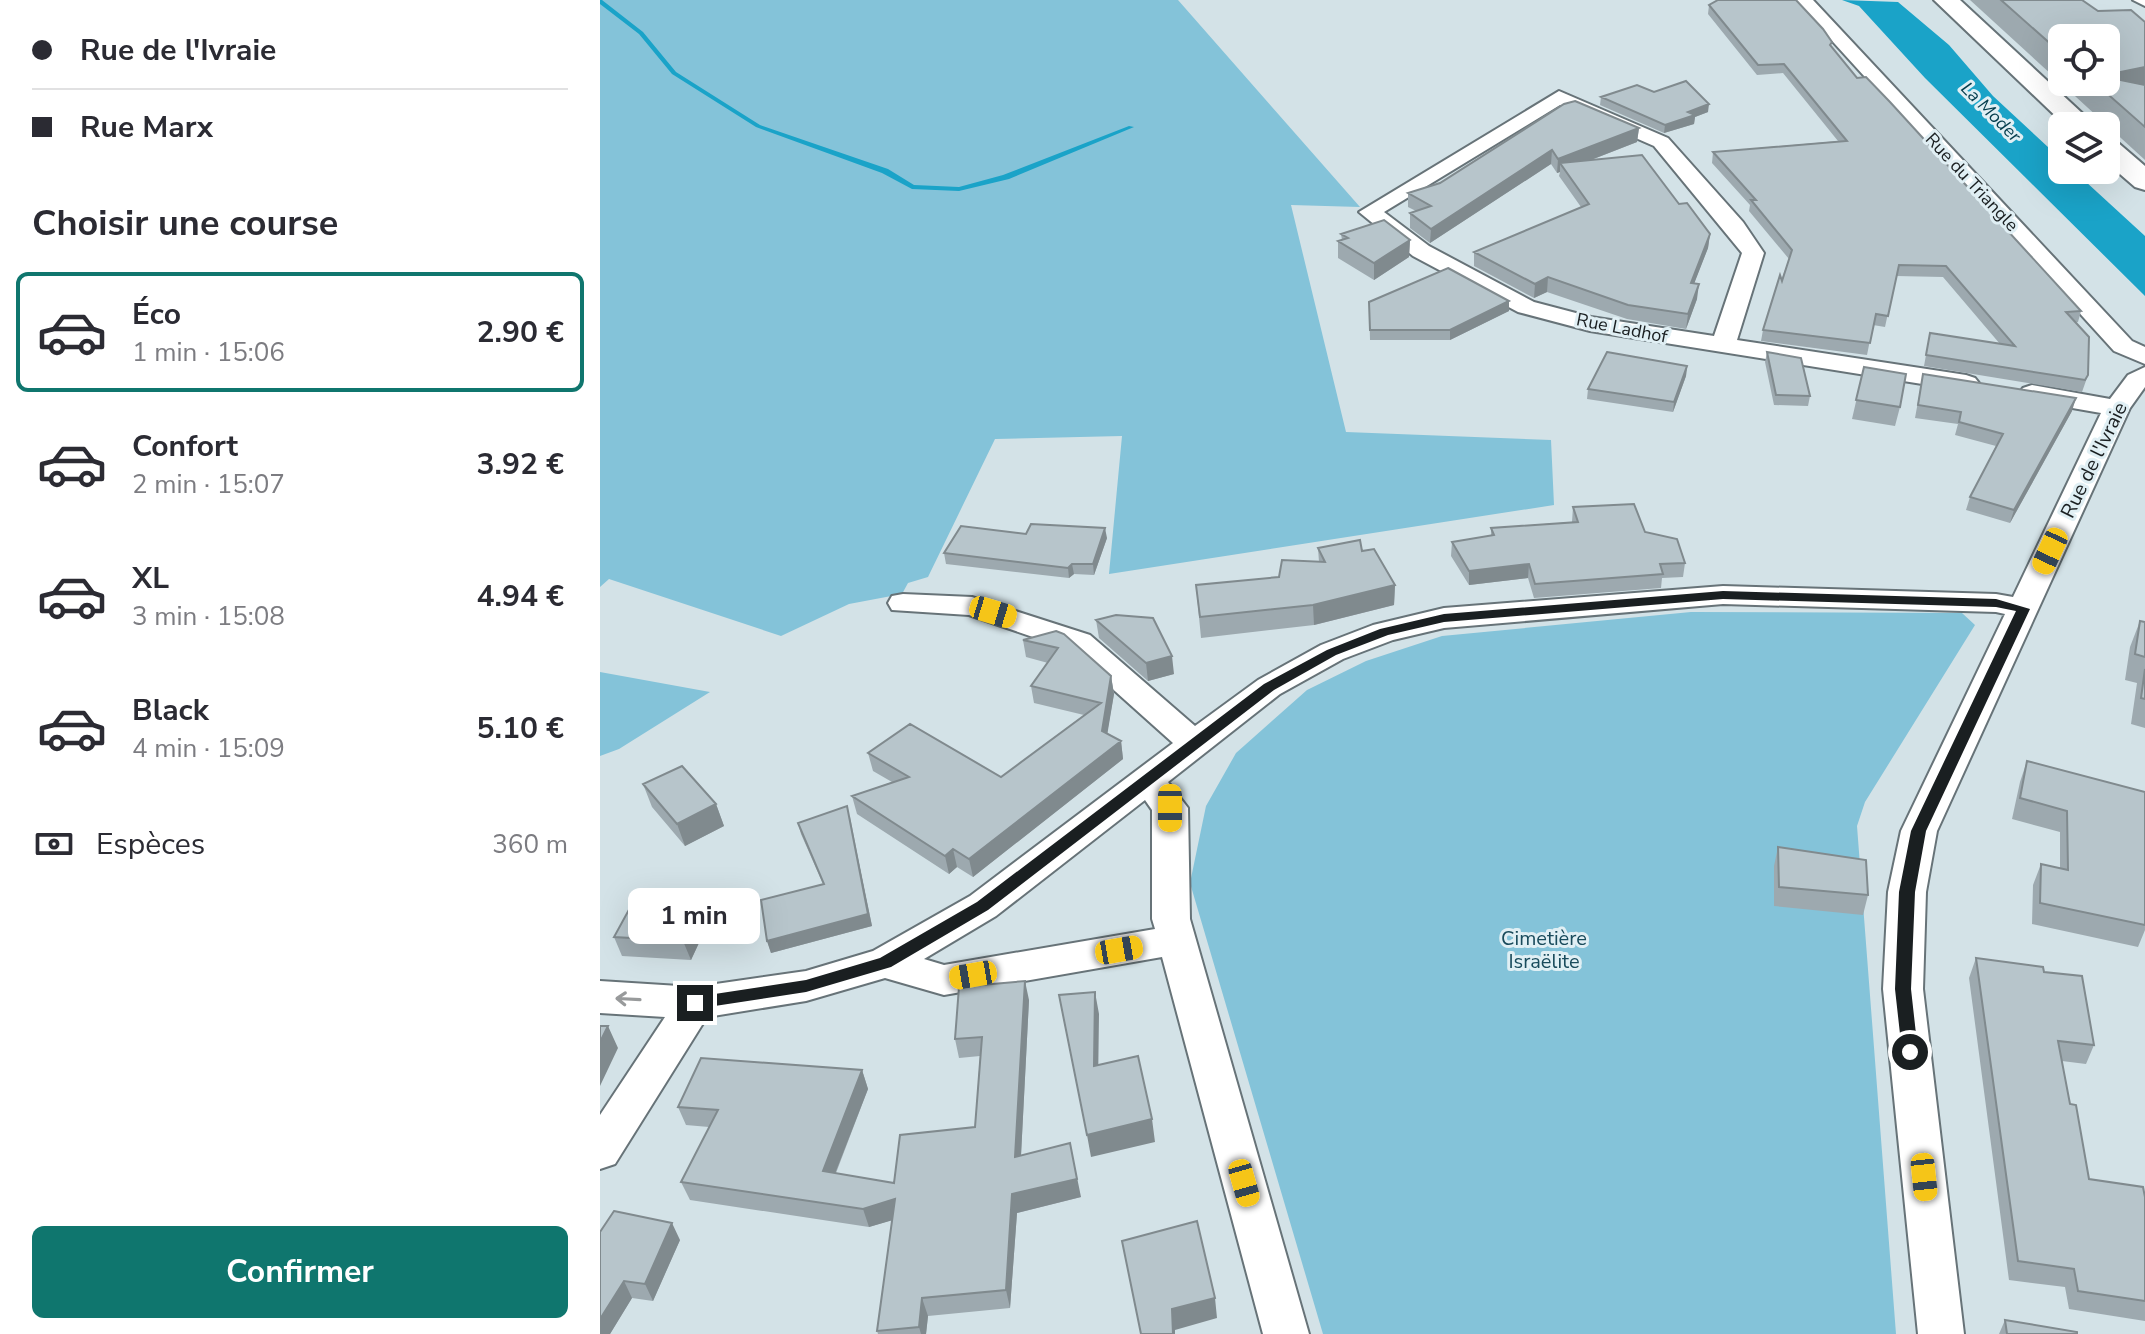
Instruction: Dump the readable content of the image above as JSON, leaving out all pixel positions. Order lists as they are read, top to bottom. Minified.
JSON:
{"streets":{"street":["Rue du Triangle","Rue Ladhof","Rue de l'Ivraie"]},"crossings":[["Rue Ladhof","Rue de l'Ivraie"]],"water":["La Moder"],"parks":["Cimetière Israëlite"],"page":{"banner":["Rue de l'Ivraie","Rue Marx"],"heading":"Choisir une course","list":[{"name":"Éco","note":"1 min · 15:06","value":"2.90 €"},{"name":"Confort","note":"2 min · 15:07","value":"3.92 €"},{"name":"XL","note":"3 min · 15:08","value":"4.94 €"},{"name":"Black","note":"4 min · 15:09","value":"5.10 €"}],"pay":["Espèces","360 m"],"bubble":"1 min","buttons":"Confirmer"}}
